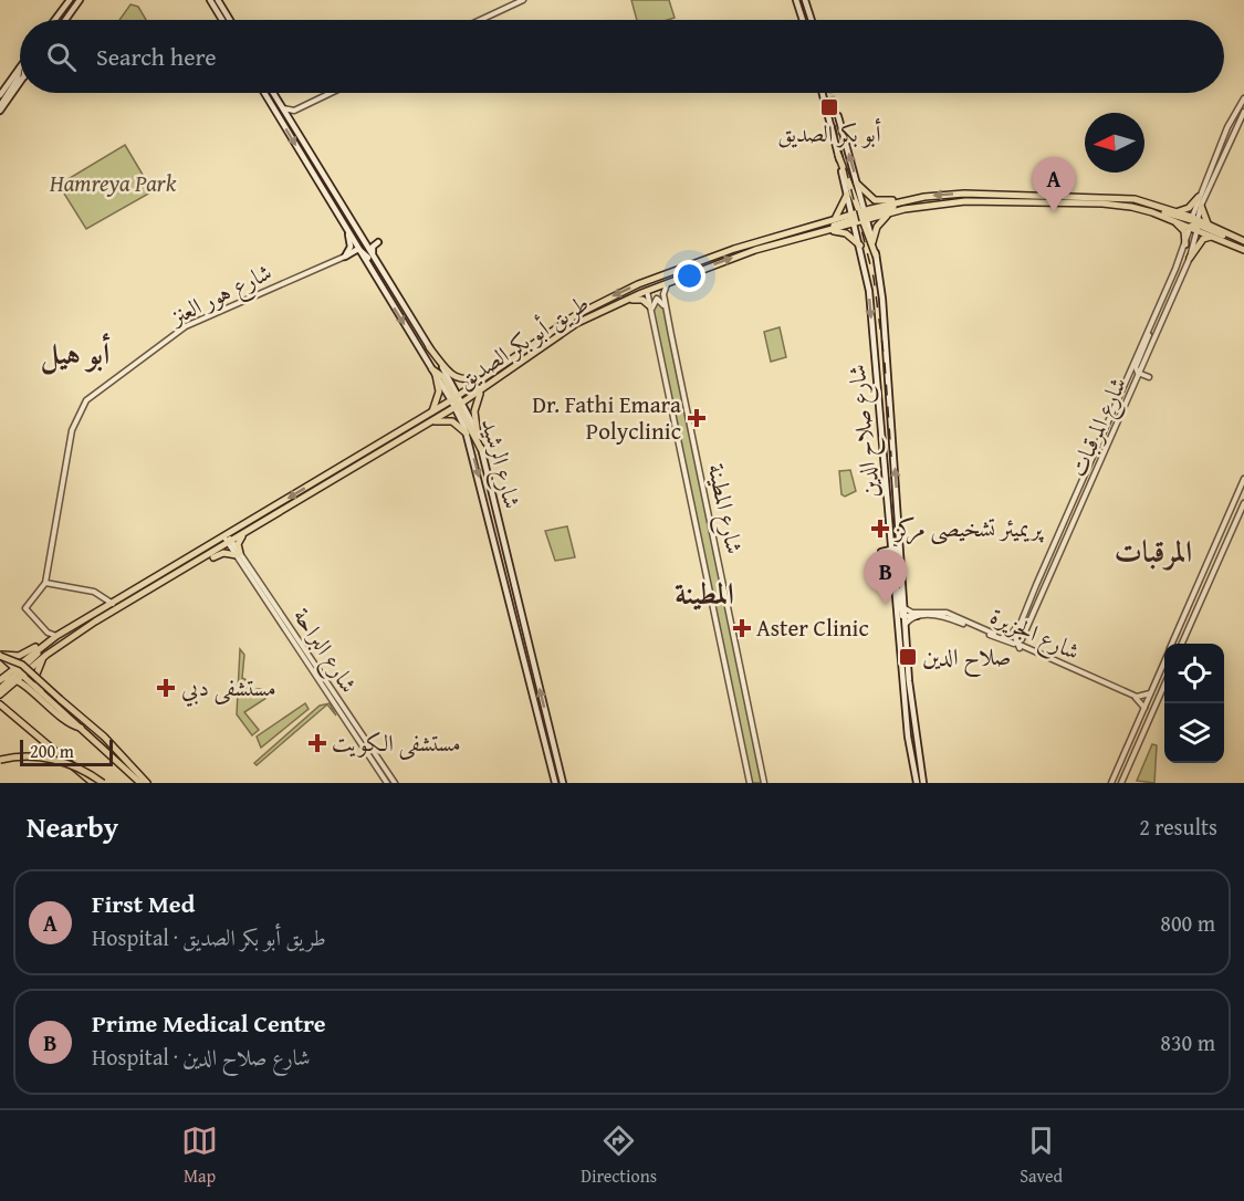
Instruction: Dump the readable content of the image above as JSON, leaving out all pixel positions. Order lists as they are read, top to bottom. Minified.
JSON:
{"streets":{"main road":["طريق أبو بكر الصديق","شارع صلاح الدين","شارع الرشيد"],"street":["شارع هور العنز","شارع المرقبات","شارع المطينة","شارع الجزيرة","شارع البراحة"]},"crossings":[["شارع هور العنز","طريق أبو بكر الصديق"],["طريق أبو بكر الصديق","شارع المرقبات"],["طريق أبو بكر الصديق","شارع صلاح الدين"],["طريق أبو بكر الصديق","شارع الرشيد"],["طريق أبو بكر الصديق","شارع المطينة"],["طريق أبو بكر الصديق","شارع البراحة"],["شارع المرقبات","شارع الجزيرة"],["شارع صلاح الدين","شارع الجزيرة"]],"districts":["أبو هيل","المرقبات","المطينة"],"parks":["Hamreya Park"],"places":{"transit":["أبو بكر الصديق","صلاح الدين"],"health":["Dr. Fathi Emara Polyclinic","پریمیئر تشخیصی مرکز","Aster Clinic","مستشفى دبي","مستشفى الكويت"]},"scale_bar":"200 m","north":"left","page":{"search":"Search here","pins":["A","B"],"scale":"200 m","heading":["Nearby","2 results"],"list":[{"mark":"A","name":"First Med","note":"Hospital · طريق أبو بكر الصديق","value":"800 m"},{"mark":"B","name":"Prime Medical Centre","note":"Hospital · شارع صلاح الدين","value":"830 m"}],"nav":["Map","Directions","Saved"]}}
